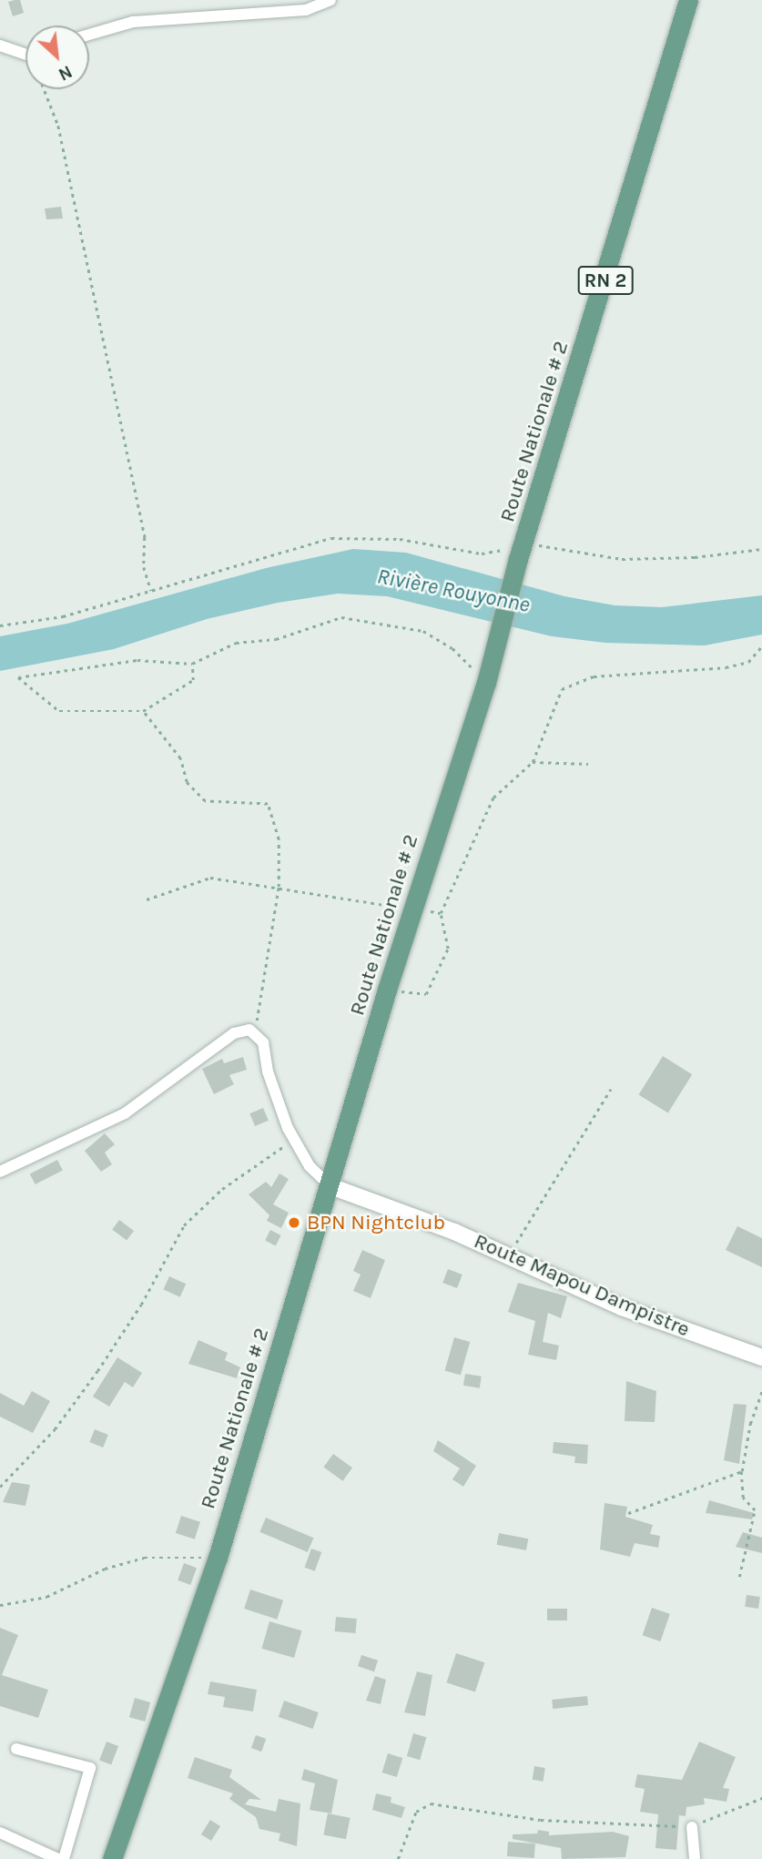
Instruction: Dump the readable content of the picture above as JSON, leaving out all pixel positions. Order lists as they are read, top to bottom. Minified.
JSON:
{"streets":{"main road":["RN 2","Route Nationale # 2"],"street":["Route Mapou Dampistre"]},"crossings":[["Route Nationale # 2","Route Mapou Dampistre"]],"water":["Rivière Rouyonne"],"places":["BPN Nightclub"],"north":"bottom right"}
